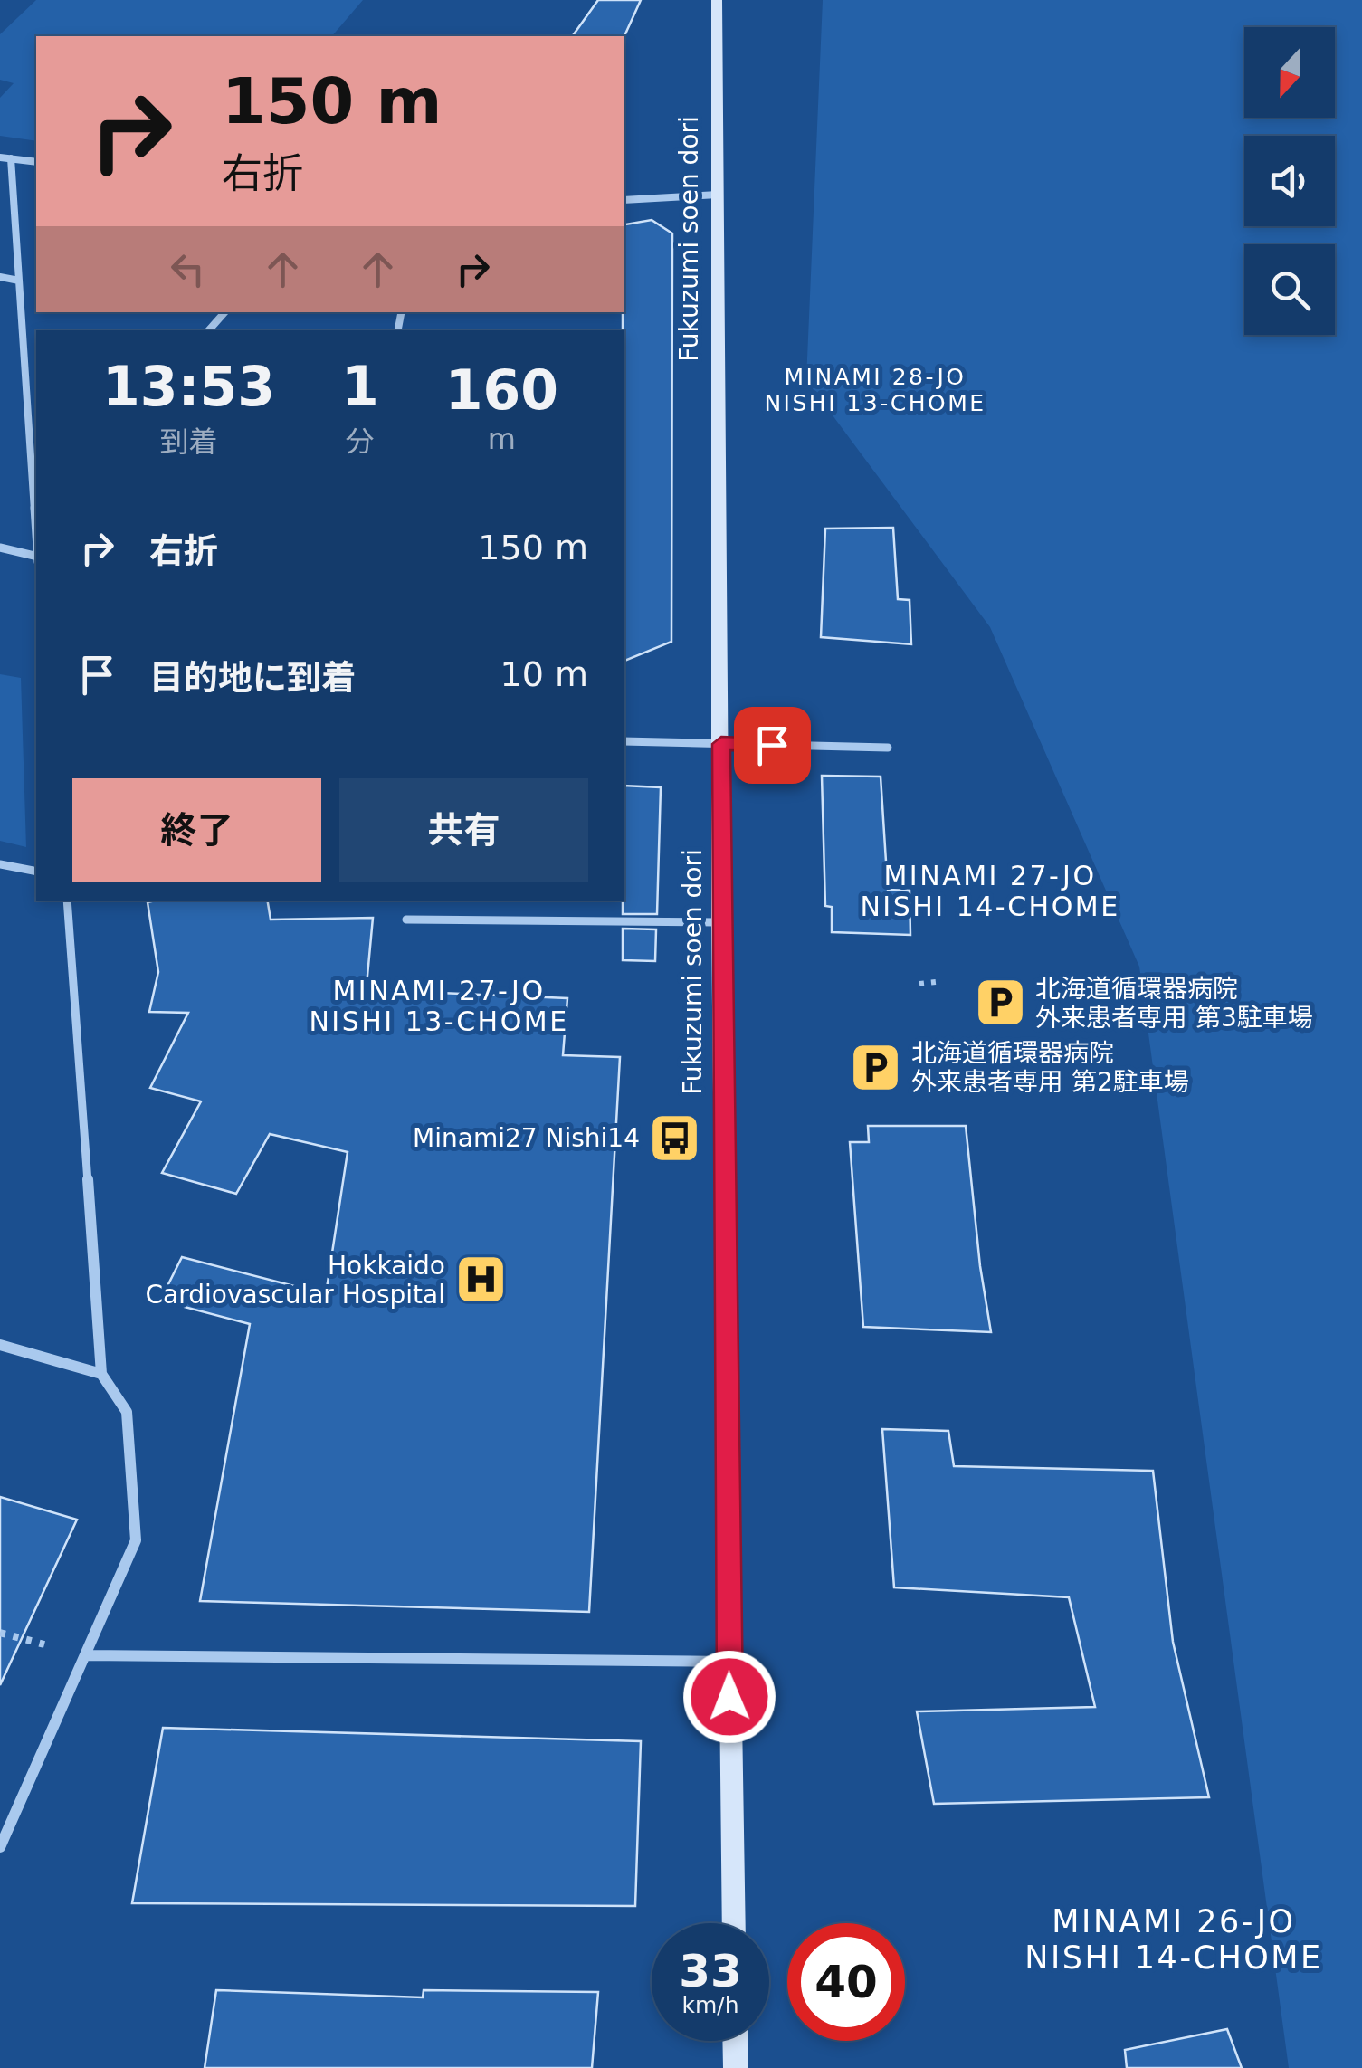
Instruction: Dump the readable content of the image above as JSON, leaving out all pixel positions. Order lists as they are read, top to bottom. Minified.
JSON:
{"streets":{"street":["Fukuzumi soen dori"]},"districts":["MINAMI 28-JO NISHI 13-CHOME","MINAMI 27-JO NISHI 14-CHOME","MINAMI 27-JO NISHI 13-CHOME","MINAMI 26-JO NISHI 14-CHOME"],"places":{"parking":["北海道循環器病院 外来患者専用 第3駐車場","北海道循環器病院 外来患者専用 第2駐車場"],"bus stop":["Minami27 Nishi14"],"hospital":["Hokkaido Cardiovascular Hospital"]},"north":"bottom","page":{"turn":["150 m","右折"],"eta":["13:53","到着","1","分","160","m"],"list":[{"name":"右折","value":"150 m"},{"name":"目的地に到着","value":"10 m"}],"buttons":["終了","共有"],"speed":"33 km/h","limit":"40"}}
